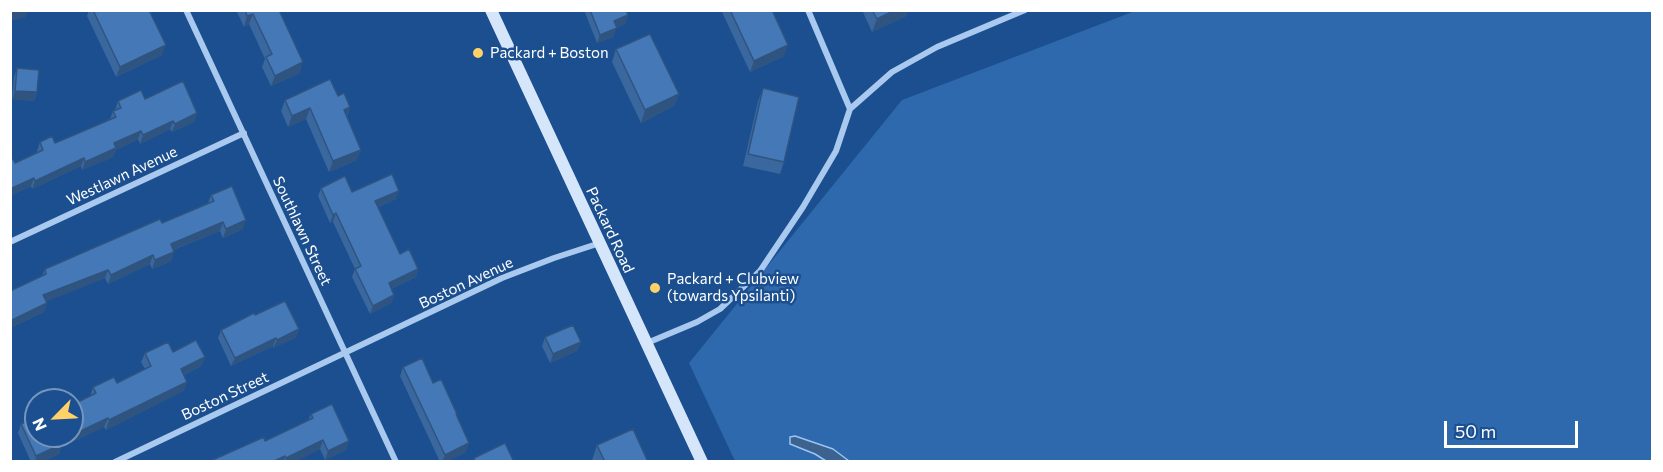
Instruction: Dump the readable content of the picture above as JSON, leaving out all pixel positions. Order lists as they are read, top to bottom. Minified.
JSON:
{"streets":{"main road":["Packard Road"],"street":["Westlawn Avenue","Southlawn Street","Boston Avenue","Boston Street"]},"crossings":[["Westlawn Avenue","Southlawn Street"],["Packard Road","Boston Avenue"],["Southlawn Street","Boston Avenue"],["Southlawn Street","Boston Street"],["Boston Avenue","Boston Street"]],"places":["Packard + Boston","Packard + Clubview (towards Ypsilanti)"],"scale_bar":"50 m","north":"bottom left"}
